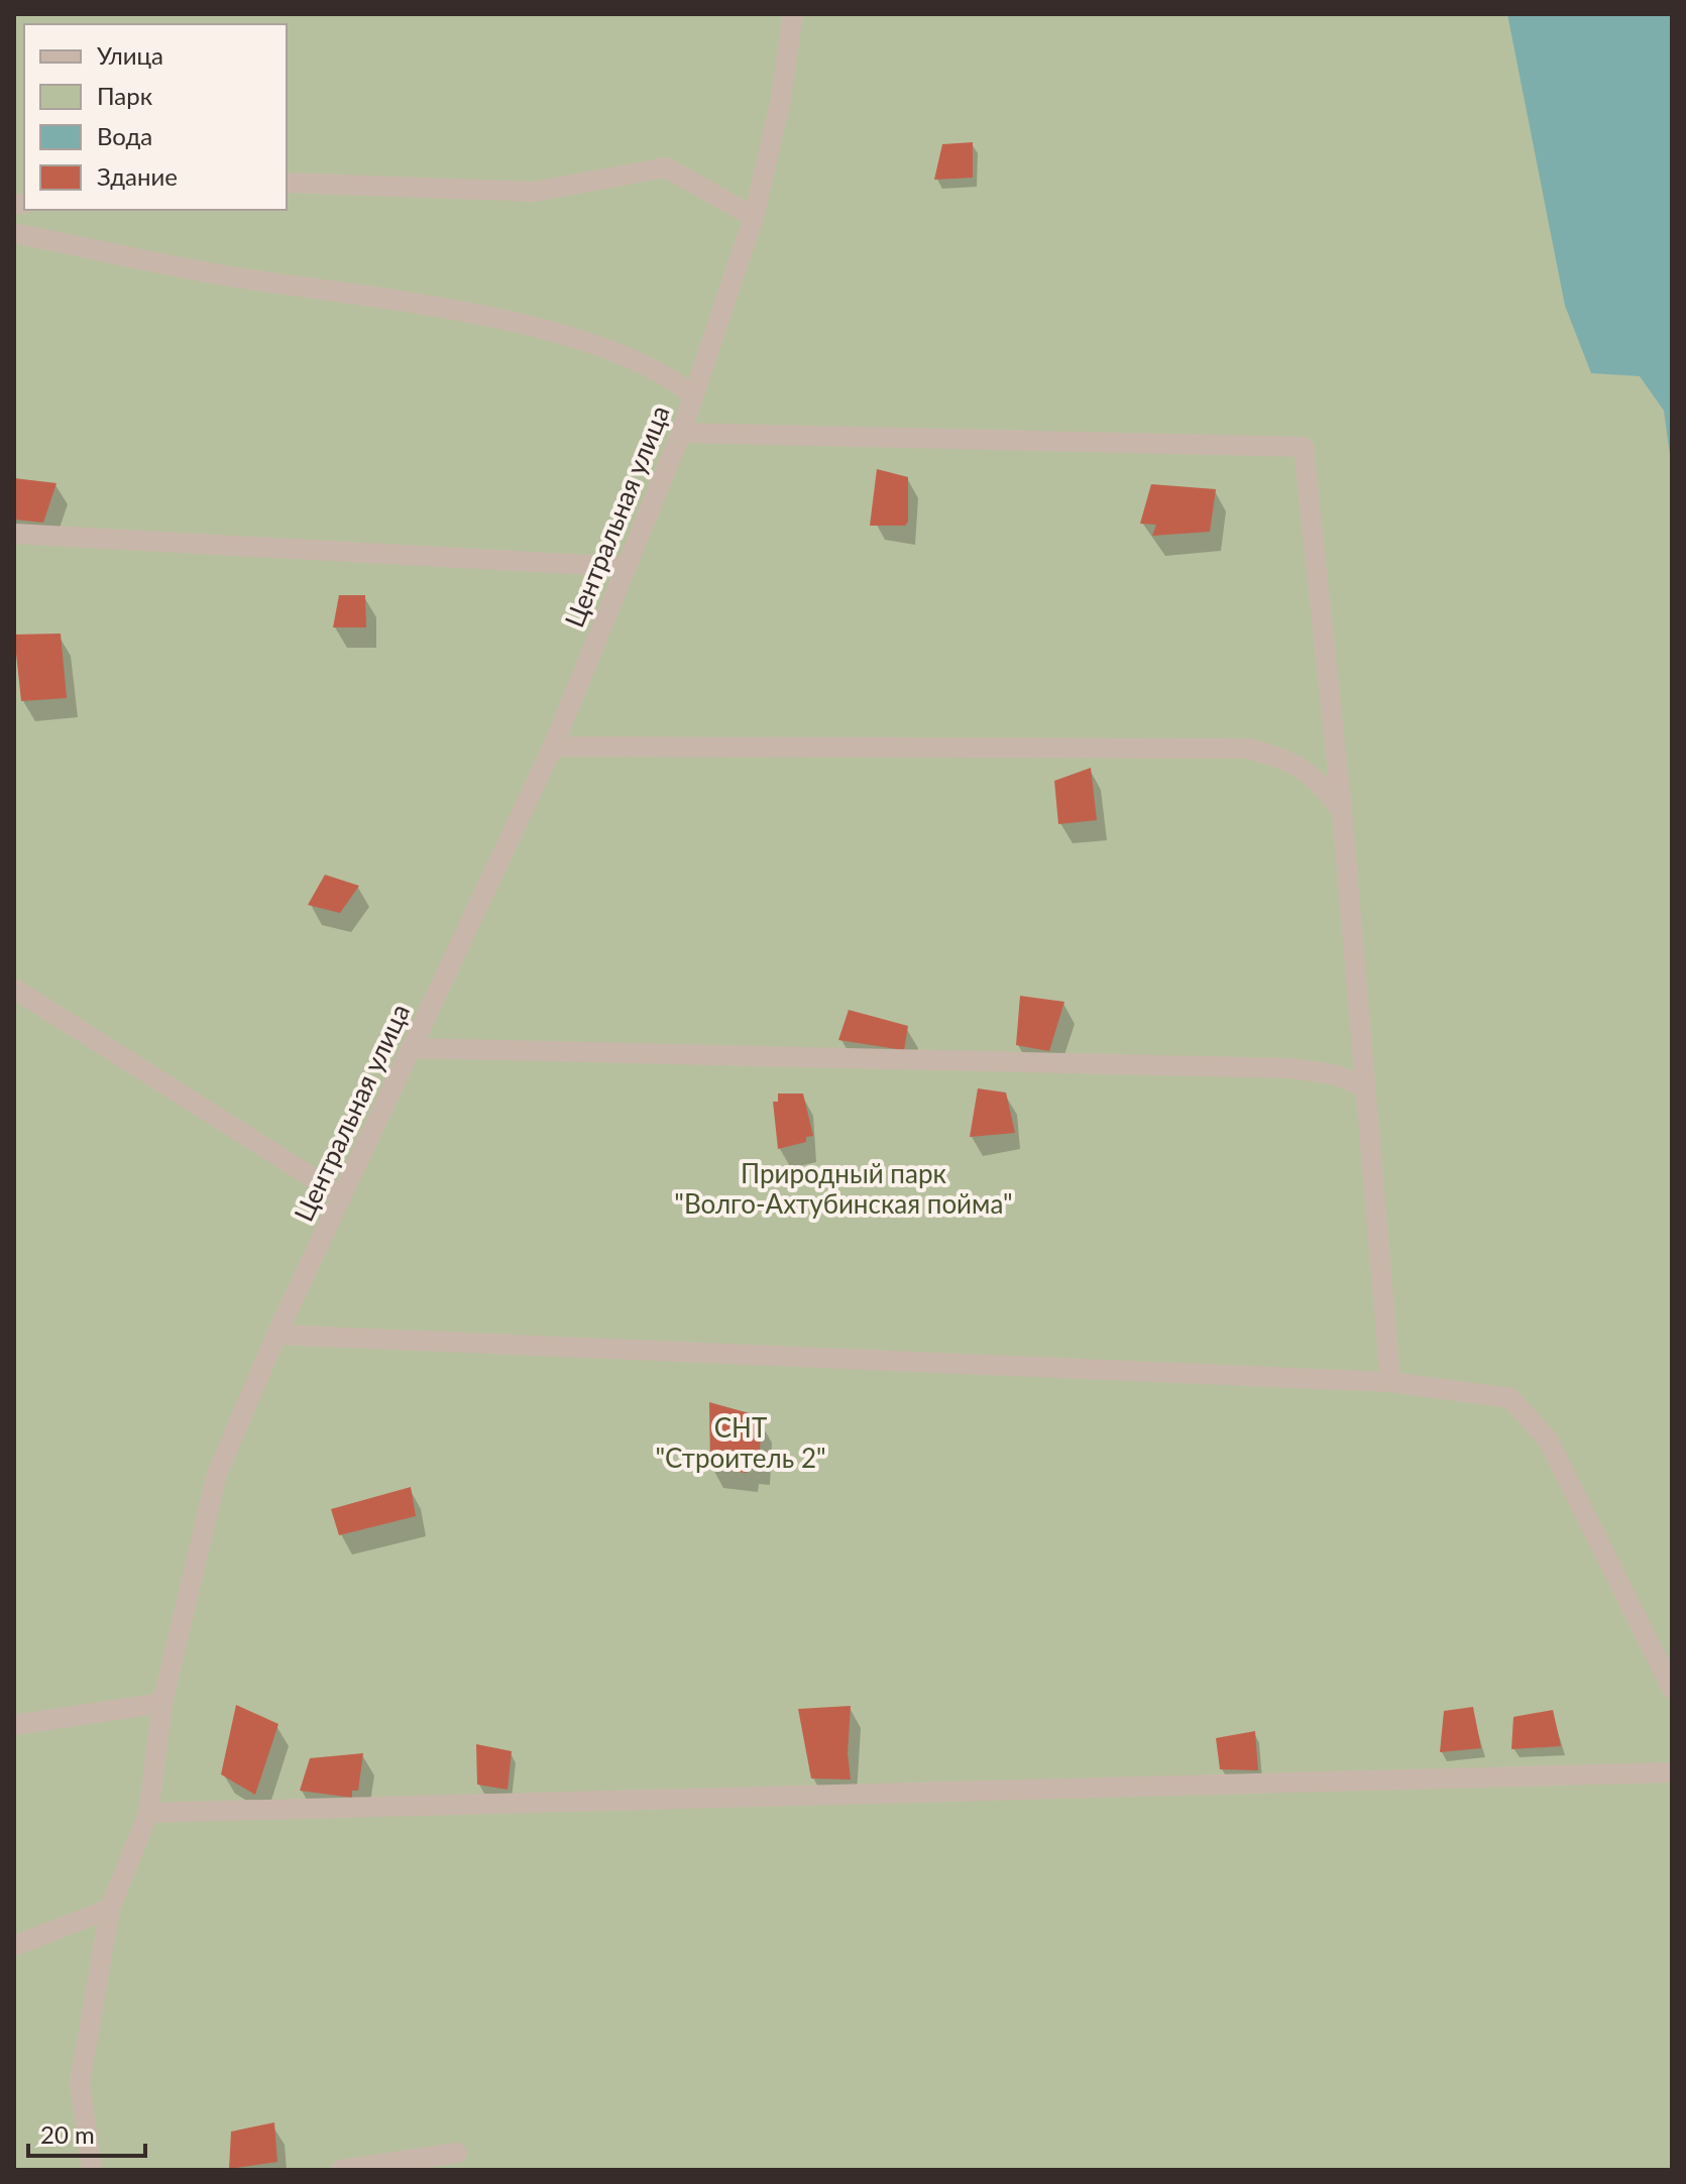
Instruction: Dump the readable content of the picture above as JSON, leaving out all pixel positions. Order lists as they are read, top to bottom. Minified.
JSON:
{"streets":{"street":["Центральная улица"]},"parks":["Природный парк \"Волго-Ахтубинская пойма\"","СНТ \"Строитель 2\""],"legend":["Улица","Парк","Вода","Здание"],"scale_bar":"20 m"}
